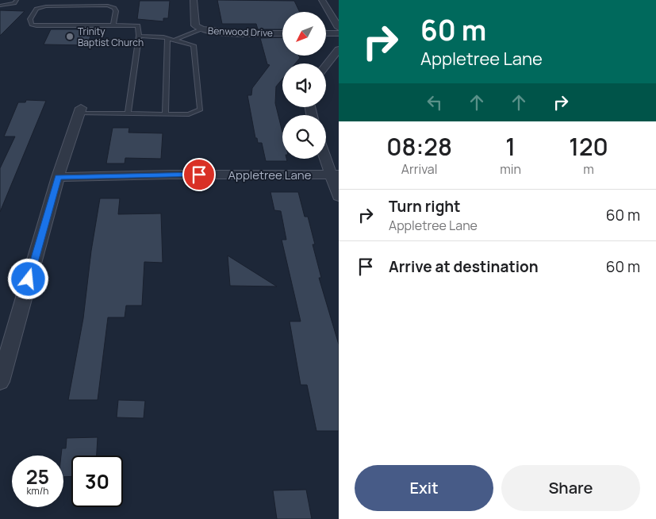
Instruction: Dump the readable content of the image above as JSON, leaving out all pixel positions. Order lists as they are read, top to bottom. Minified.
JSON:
{"streets":{"street":["Benwood Drive","Appletree Lane"]},"places":["Trinity Baptist Church"],"north":"bottom left","page":{"turn":["60 m","Appletree Lane"],"eta":["08:28","Arrival","1","min","120","m"],"list":[{"name":"Turn right","note":"Appletree Lane","value":"60 m"},{"name":"Arrive at destination","value":"60 m"}],"speed":"25 km/h","limit":"30","buttons":["Exit","Share"]}}
